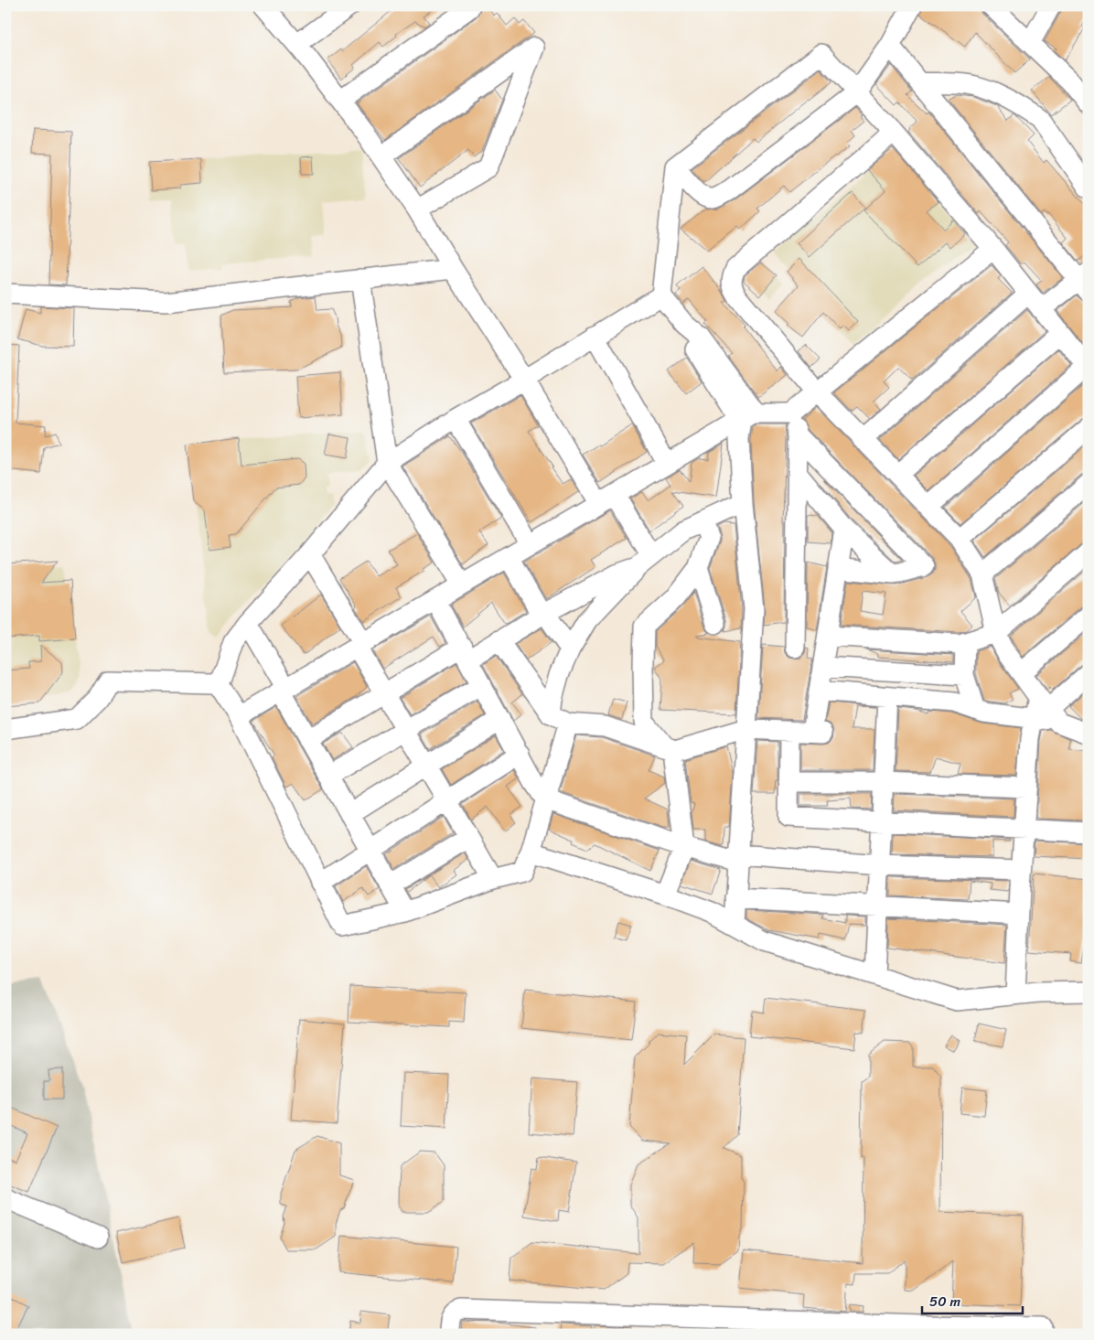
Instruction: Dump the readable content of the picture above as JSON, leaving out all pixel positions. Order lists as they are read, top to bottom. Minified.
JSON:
{"scale_bar":"50 m"}
